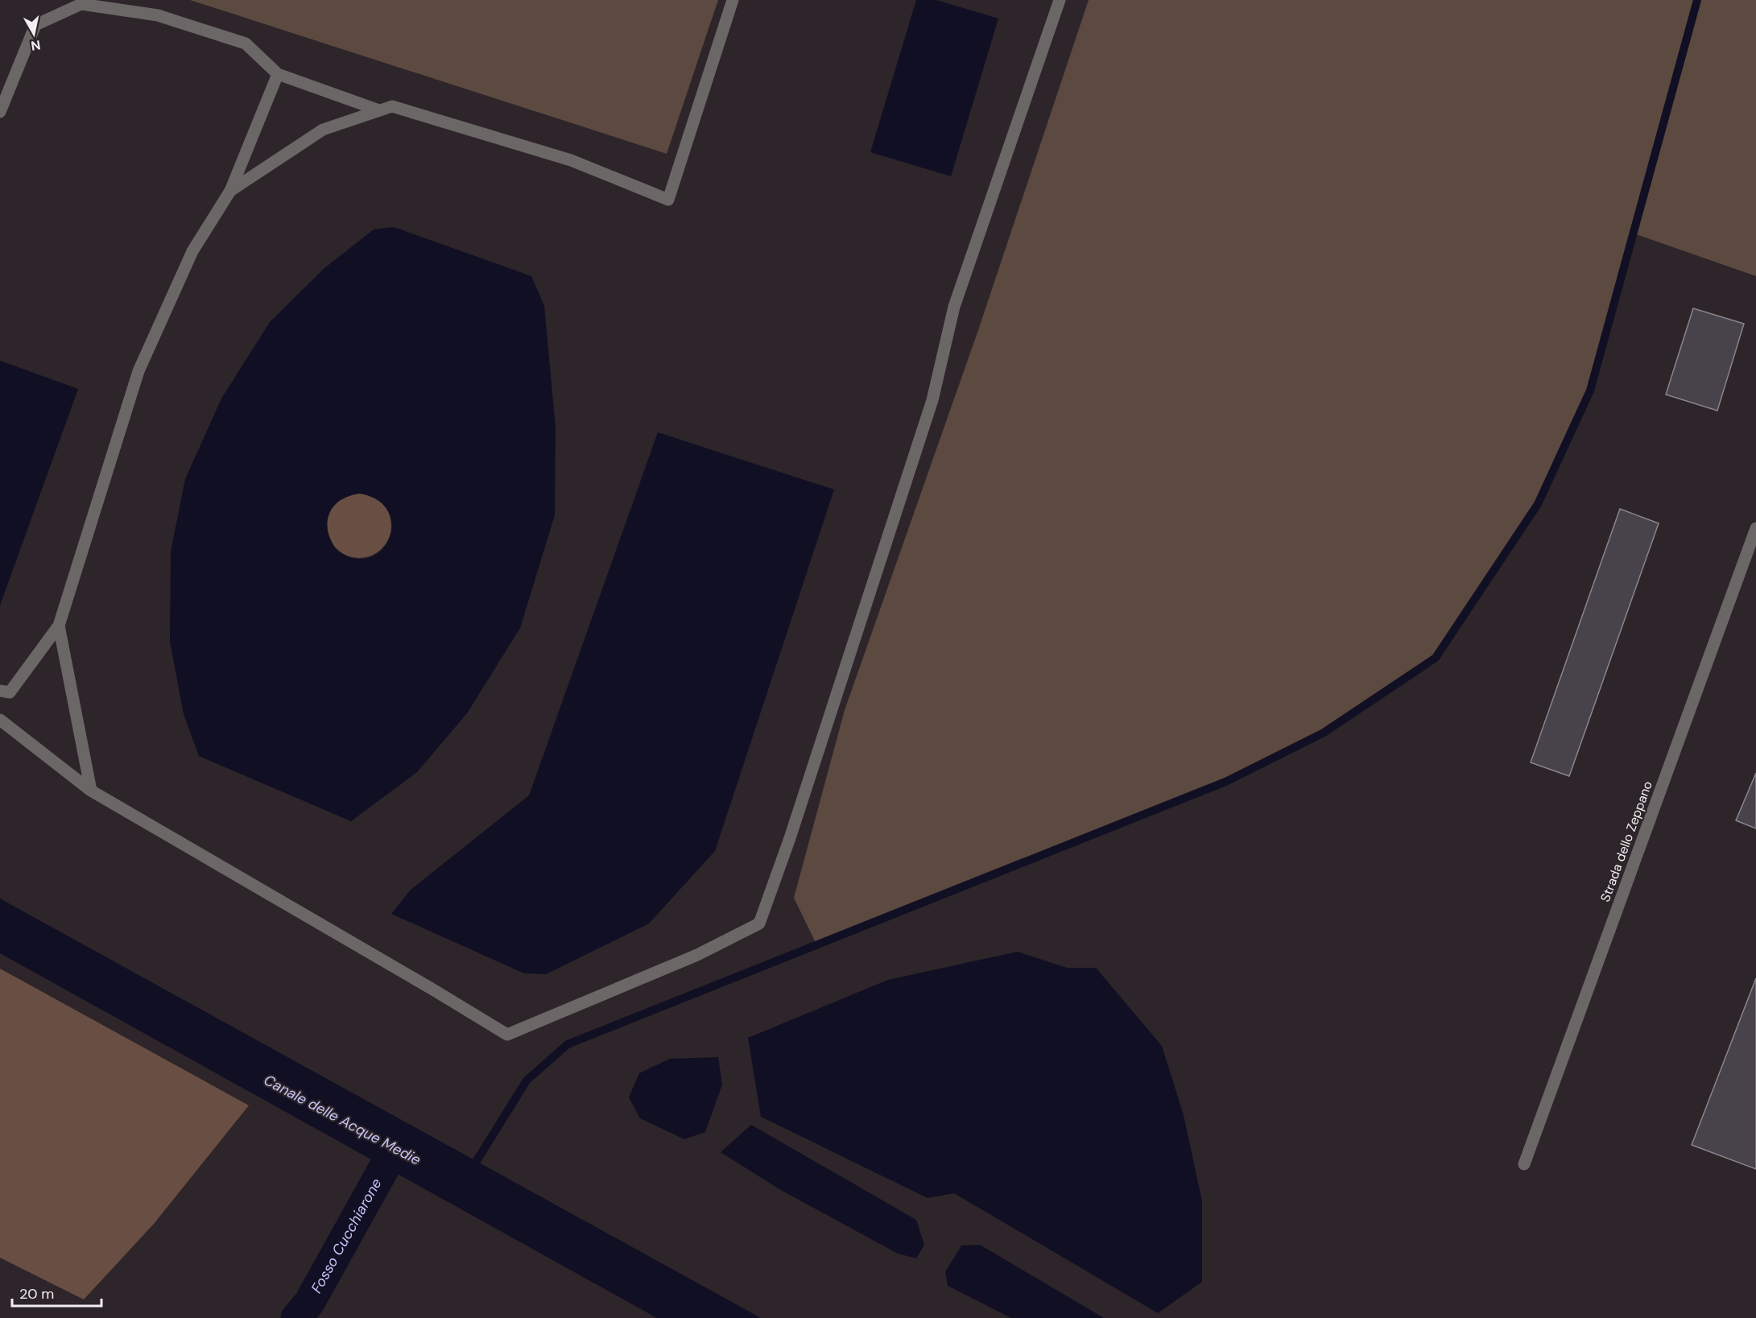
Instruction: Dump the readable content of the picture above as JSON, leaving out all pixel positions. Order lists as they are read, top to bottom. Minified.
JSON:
{"streets":{"street":["Strada dello Zeppano"]},"water":["Canale delle Acque Medie","Fosso Cucchiarone"],"scale_bar":"20 m","north":"bottom"}
